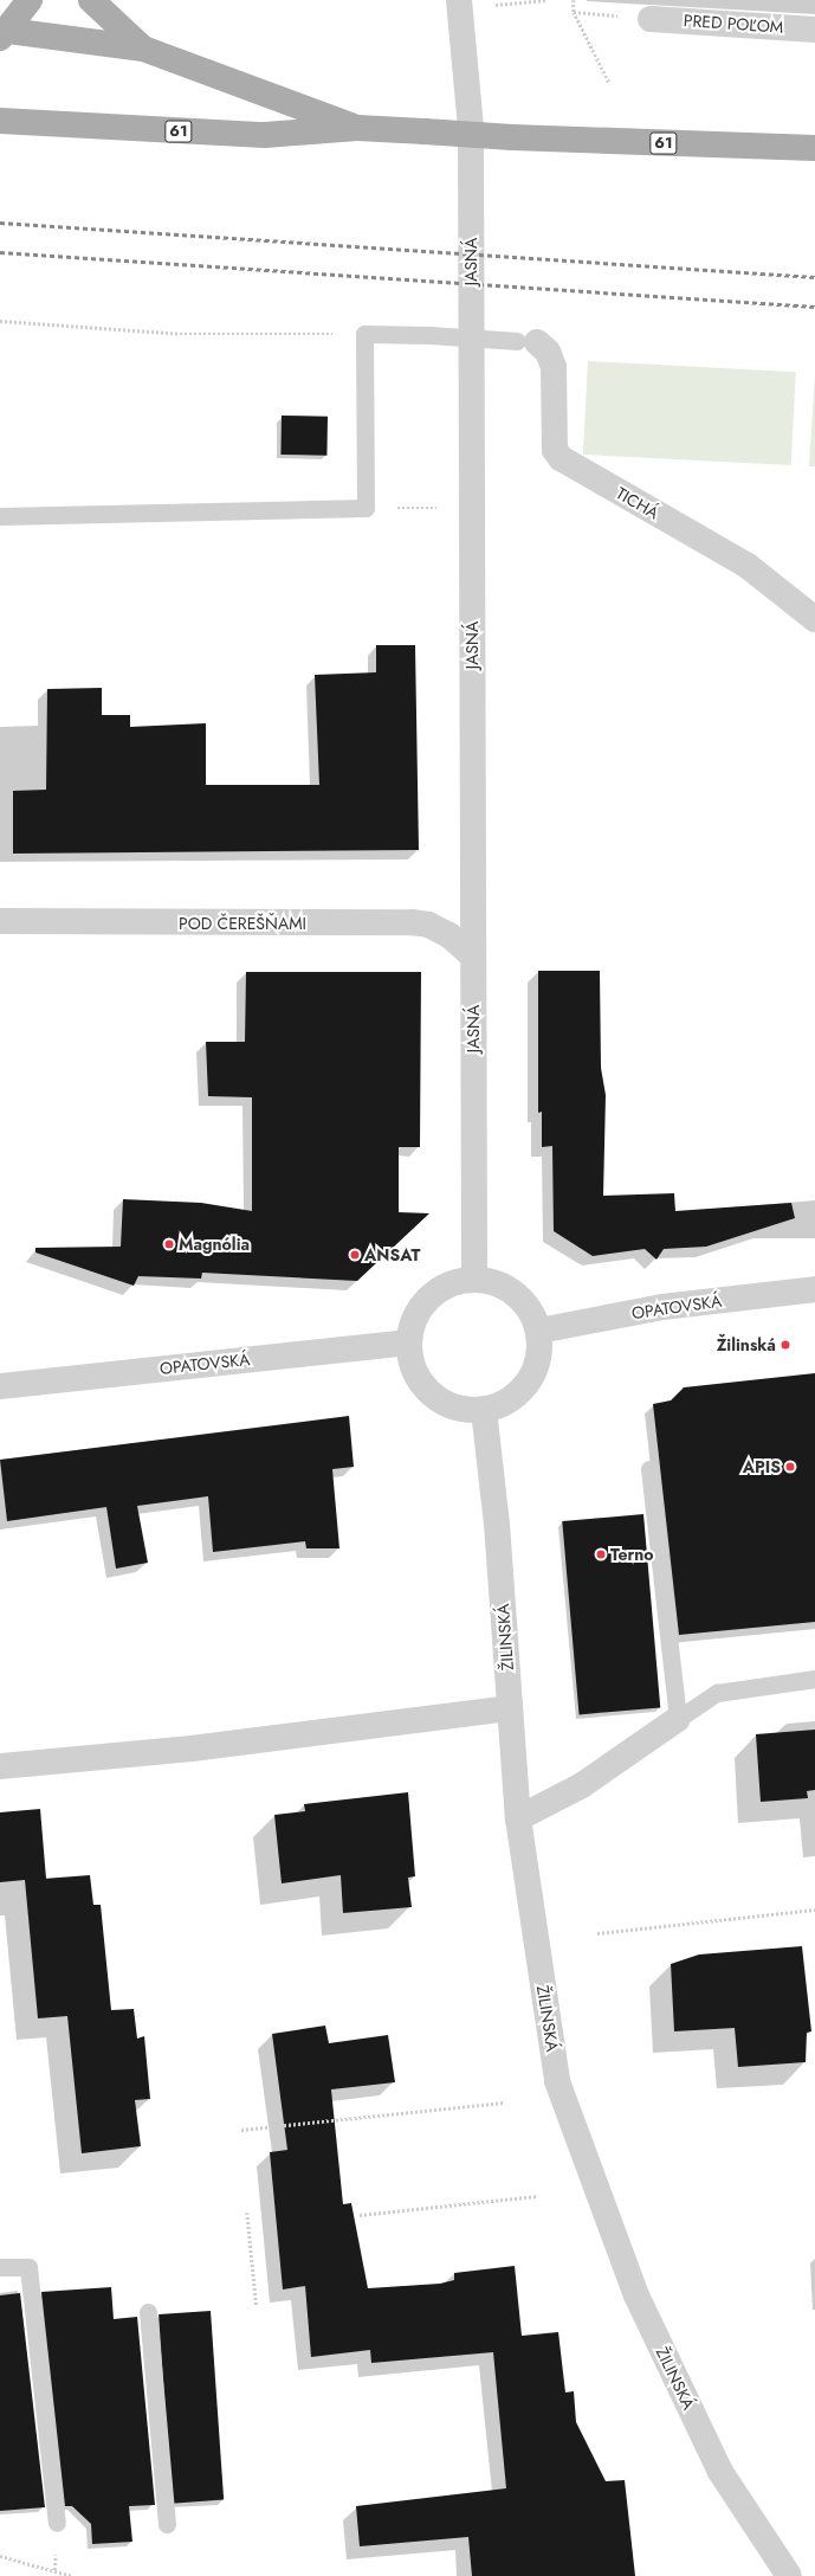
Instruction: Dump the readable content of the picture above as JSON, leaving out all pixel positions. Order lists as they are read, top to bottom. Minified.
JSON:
{"streets":{"main road":["61"],"street":["PRED POĽOM","JASNÁ","TICHÁ","POD ČEREŠŇAMI","OPATOVSKÁ","ŽILINSKÁ"]},"crossings":[["JASNÁ","POD ČEREŠŇAMI"],["JASNÁ","OPATOVSKÁ"],["JASNÁ","ŽILINSKÁ"],["OPATOVSKÁ","ŽILINSKÁ"]],"places":["Magnólia","ANSAT","Žilinská","APIS","Terno"]}
